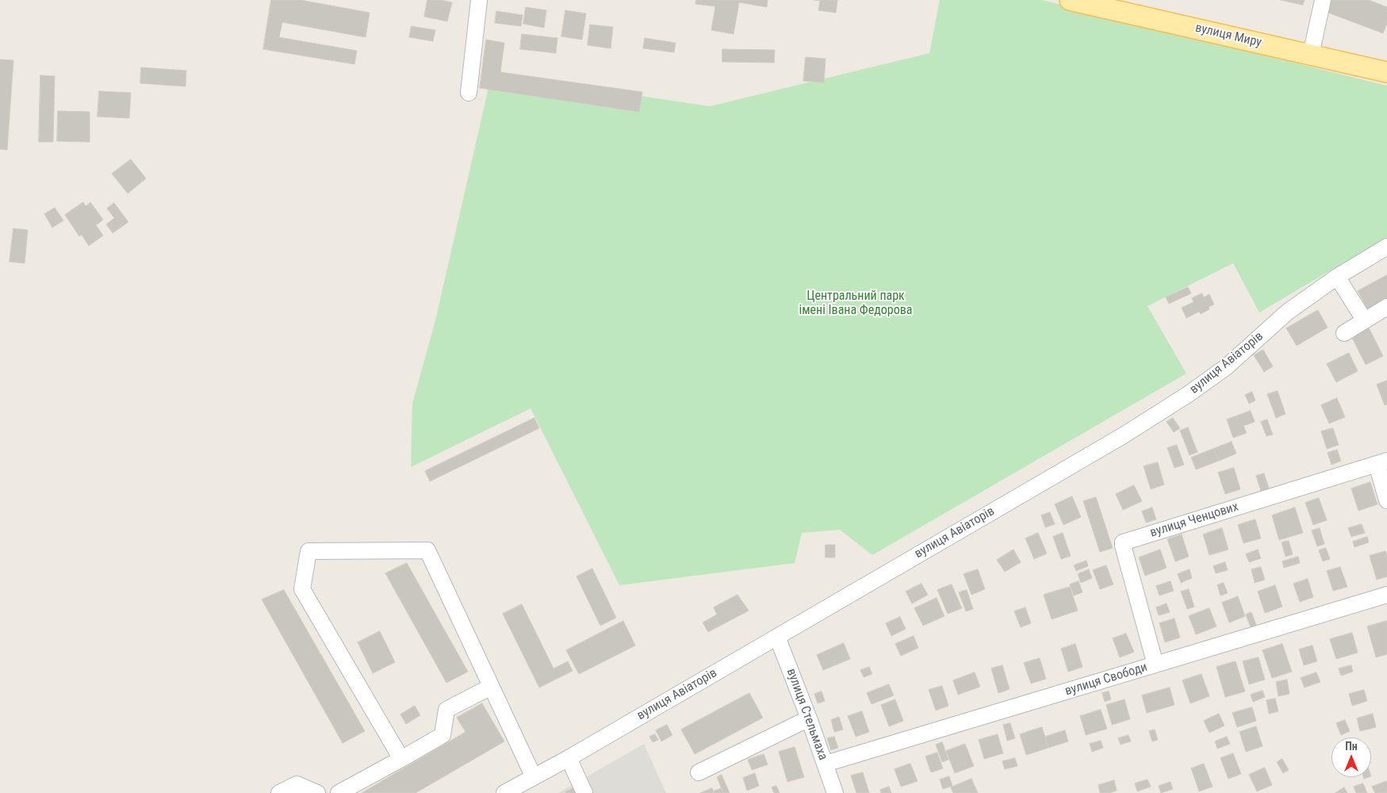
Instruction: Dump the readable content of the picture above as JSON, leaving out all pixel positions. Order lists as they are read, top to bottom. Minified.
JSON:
{"streets":{"main road":["вулиця Миру"],"street":["вулиця Авіаторів","вулиця Ченцових","вулиця Свободи","вулиця Стельмаха"]},"crossings":[["вулиця Авіаторів","вулиця Стельмаха"],["вулиця Ченцових","вулиця Свободи"],["вулиця Свободи","вулиця Стельмаха"]],"parks":["Центральний парк імені Івана Федорова"],"north":"top"}
